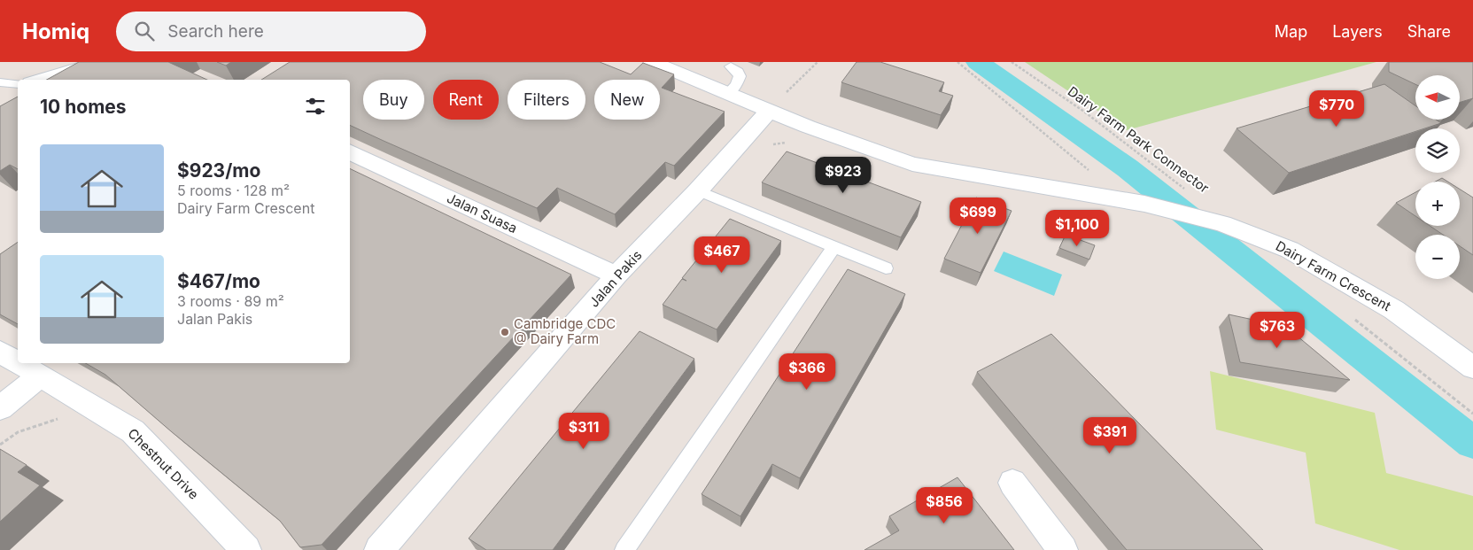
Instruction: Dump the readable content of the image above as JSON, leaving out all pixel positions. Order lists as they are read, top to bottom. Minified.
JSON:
{"streets":{"street":["Jalan Suasa","Dairy Farm Crescent","Jalan Pakis","Chestnut Drive"],"path":["Dairy Farm Park Connector"]},"crossings":[["Jalan Suasa","Jalan Pakis"],["Dairy Farm Crescent","Jalan Pakis"]],"places":["Cambridge CDC @ Dairy Farm"],"north":"left","page":{"header":"Homiq","search":"Search here","nav":["Map","Layers","Share"],"map_buttons":["+","−"],"chip":["Buy","Rent","Filters","New"],"heading":"10 homes","price":["$770","$923","$699","$1,100","$467","$763","$366","$311","$391","$856"],"list":[{"name":"$923/mo","note":"5 rooms · 128 m² · Dairy Farm Crescent"},{"name":"$467/mo","note":"3 rooms · 89 m² · Jalan Pakis"}]}}
